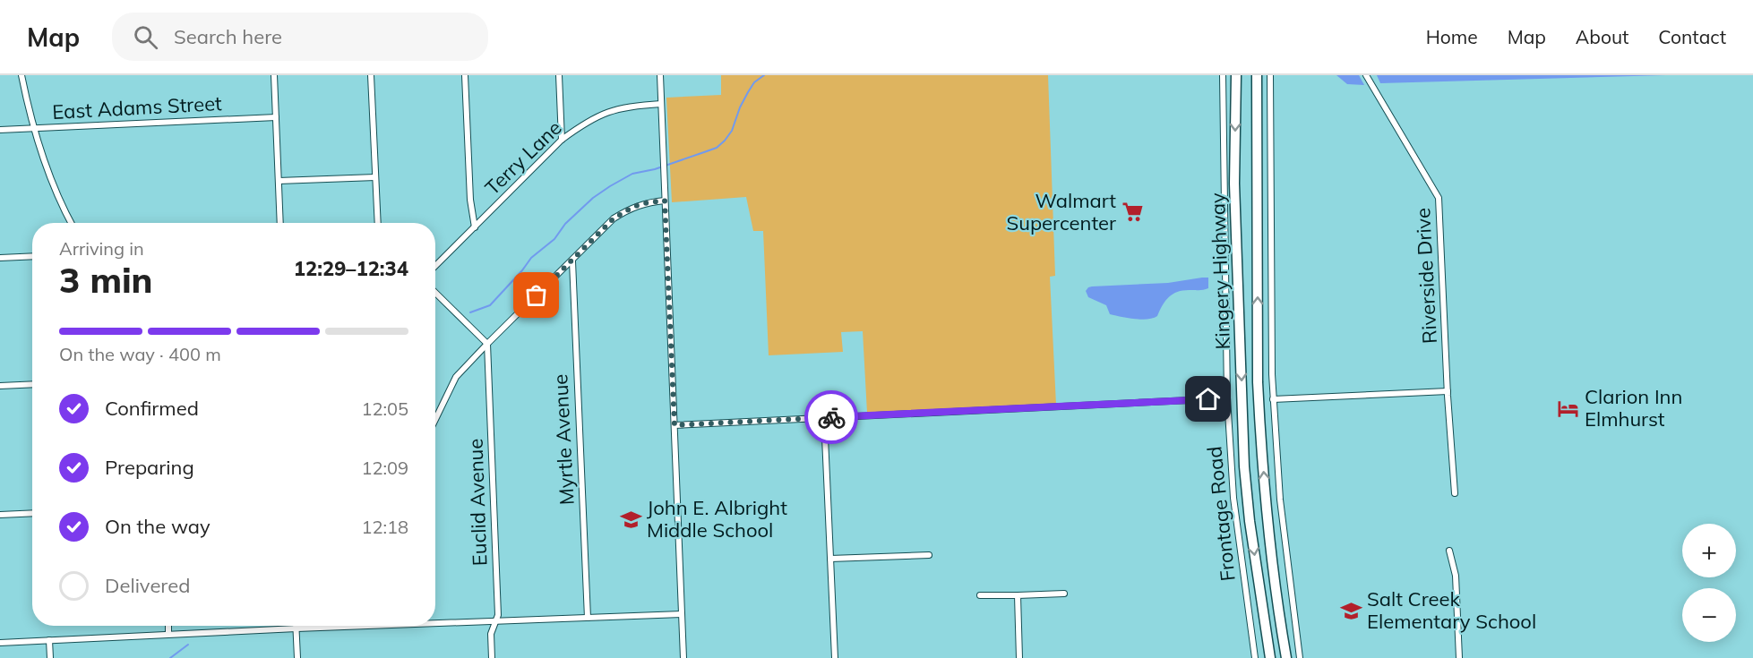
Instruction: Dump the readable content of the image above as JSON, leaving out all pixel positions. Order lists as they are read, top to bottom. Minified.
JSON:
{"streets":{"highway":["Kingery Highway"],"street":["East Adams Street","Terry Lane","Riverside Drive","Myrtle Avenue","Euclid Avenue","Frontage Road"]},"places":{"supermarket":["Walmart Supercenter"],"hotel":["Clarion Inn Elmhurst"],"school or university":["John E. Albright Middle School","Salt Creek Elementary School"]},"page":{"header":"Map","search":"Search here","nav":["Home","Map","About","Contact"],"heading":["3 min","Arriving in","12:29–12:34"],"bar":"On the way · 400 m","list":[["Confirmed","12:05"],["Preparing","12:09"],["On the way","12:18"],"Delivered"],"map_buttons":["+","−"]}}
